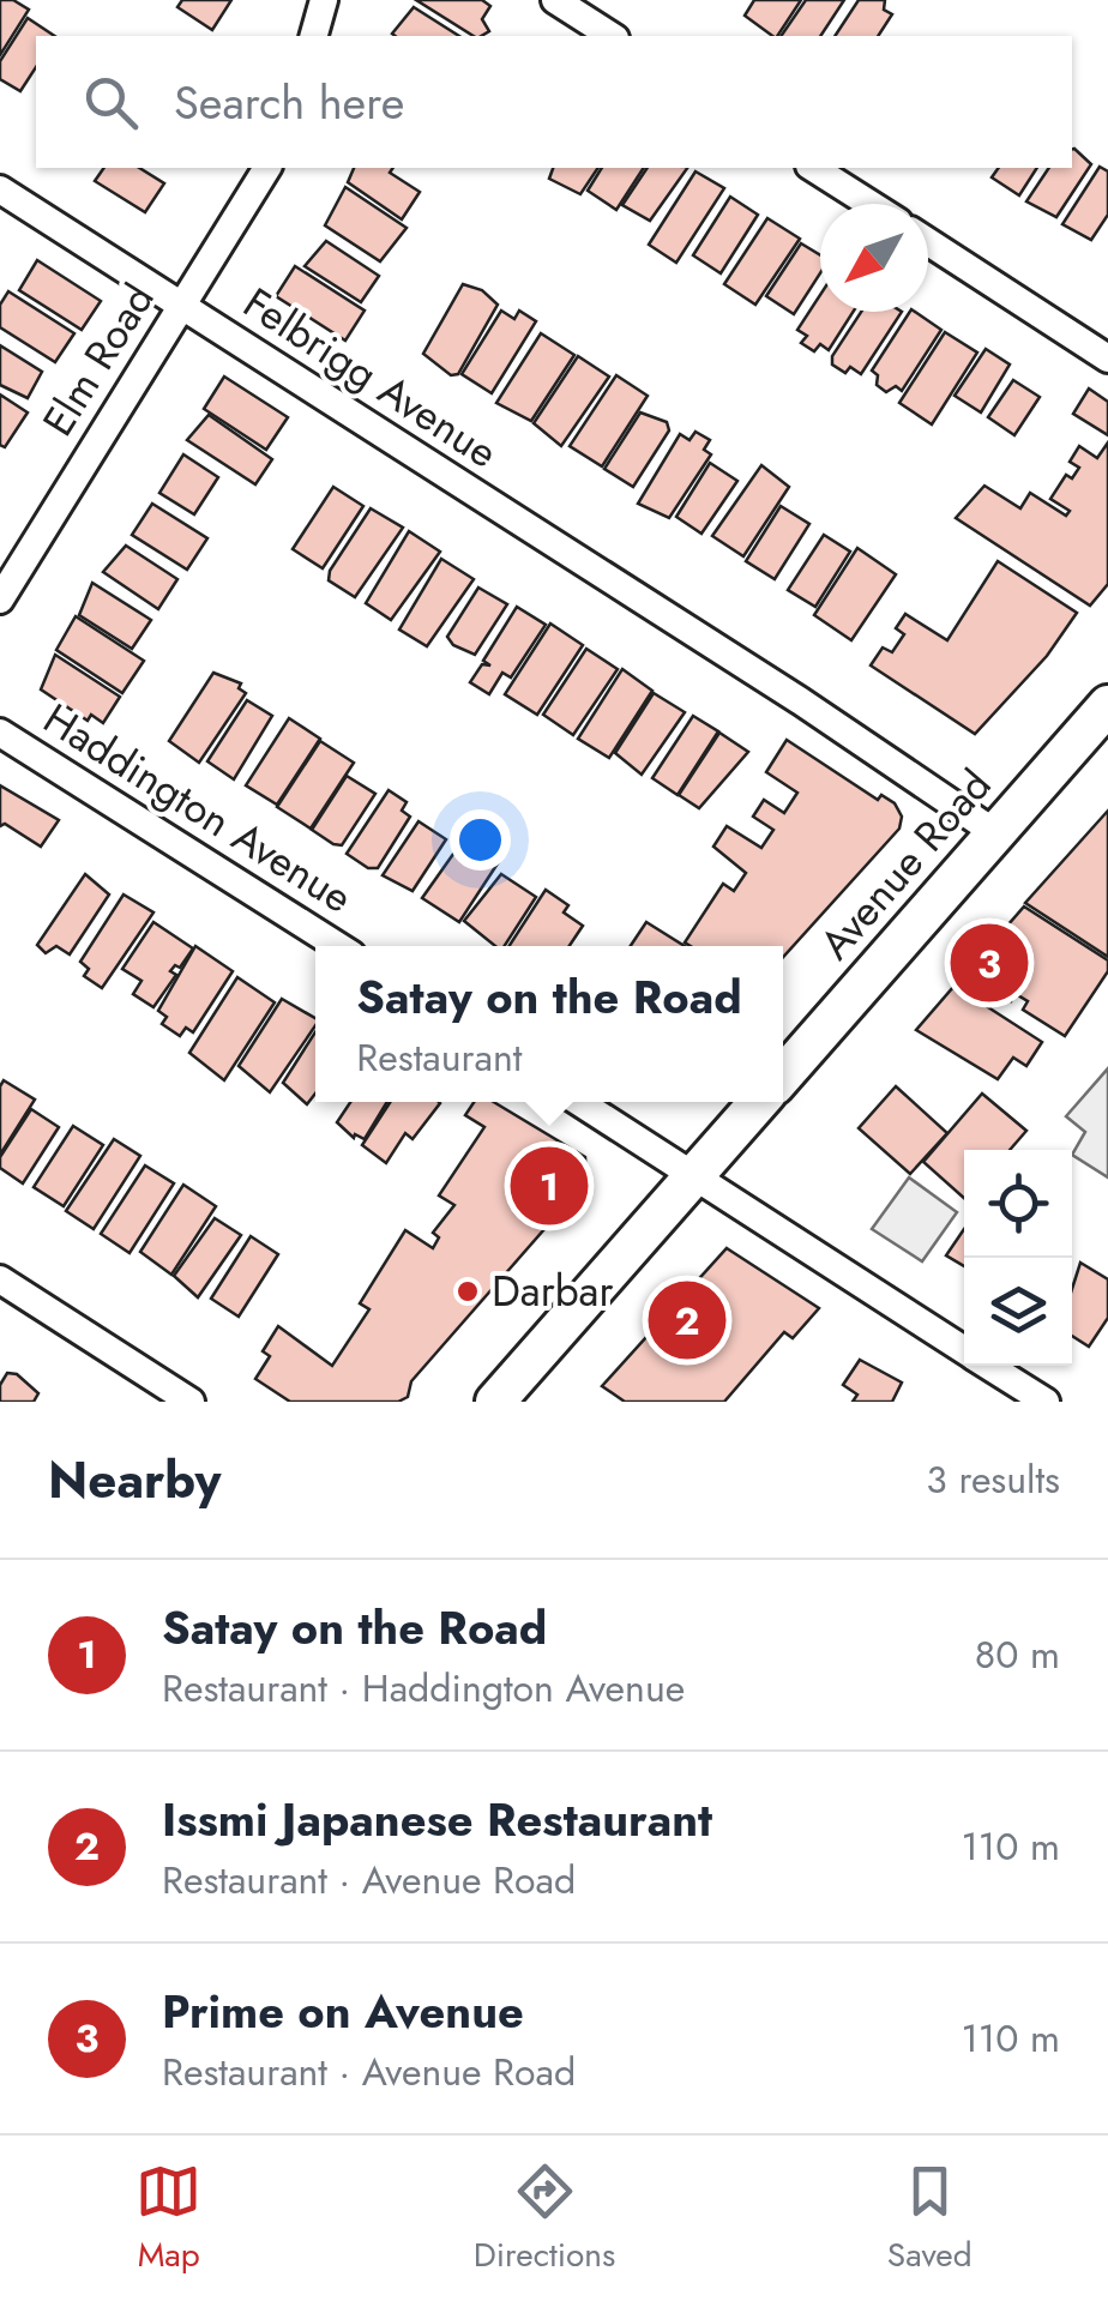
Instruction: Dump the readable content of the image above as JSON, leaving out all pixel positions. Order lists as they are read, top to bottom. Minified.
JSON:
{"streets":{"main road":["Avenue Road"],"street":["Elm Road","Felbrigg Avenue","Haddington Avenue"]},"crossings":[["Elm Road","Felbrigg Avenue"],["Felbrigg Avenue","Avenue Road"]],"places":["Darbar"],"north":"bottom left","page":{"search":"Search here","pins":["3","1","2"],"popup":["Satay on the Road","Restaurant"],"heading":["Nearby","3 results"],"list":[{"mark":"1","name":"Satay on the Road","note":"Restaurant · Haddington Avenue","value":"80 m"},{"mark":"2","name":"Issmi Japanese Restaurant","note":"Restaurant · Avenue Road","value":"110 m"},{"mark":"3","name":"Prime on Avenue","note":"Restaurant · Avenue Road","value":"110 m"}],"nav":["Map","Directions","Saved"]}}
